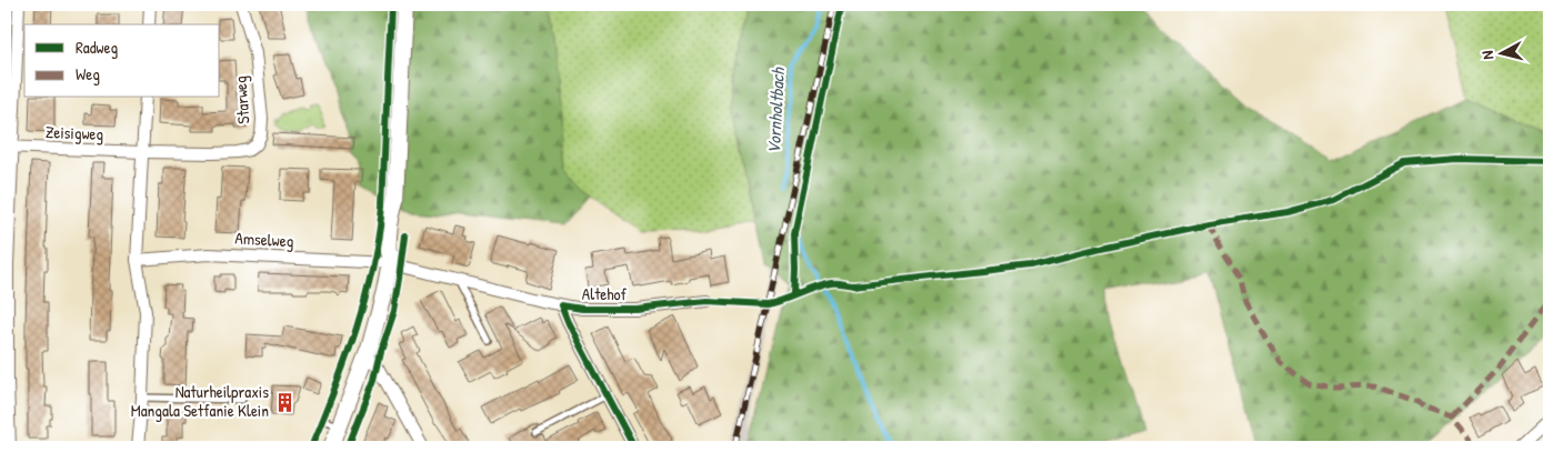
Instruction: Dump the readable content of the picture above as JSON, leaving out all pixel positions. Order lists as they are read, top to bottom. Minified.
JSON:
{"streets":{"street":["Starweg","Zeisigweg","Amselweg","Altehof"]},"crossings":[["Starweg","Zeisigweg"],["Amselweg","Altehof"]],"water":["Vornholtbach"],"places":{"building":["Naturheilpraxis Mangala Setfanie Klein"]},"legend":["Radweg","Weg"],"north":"left"}
